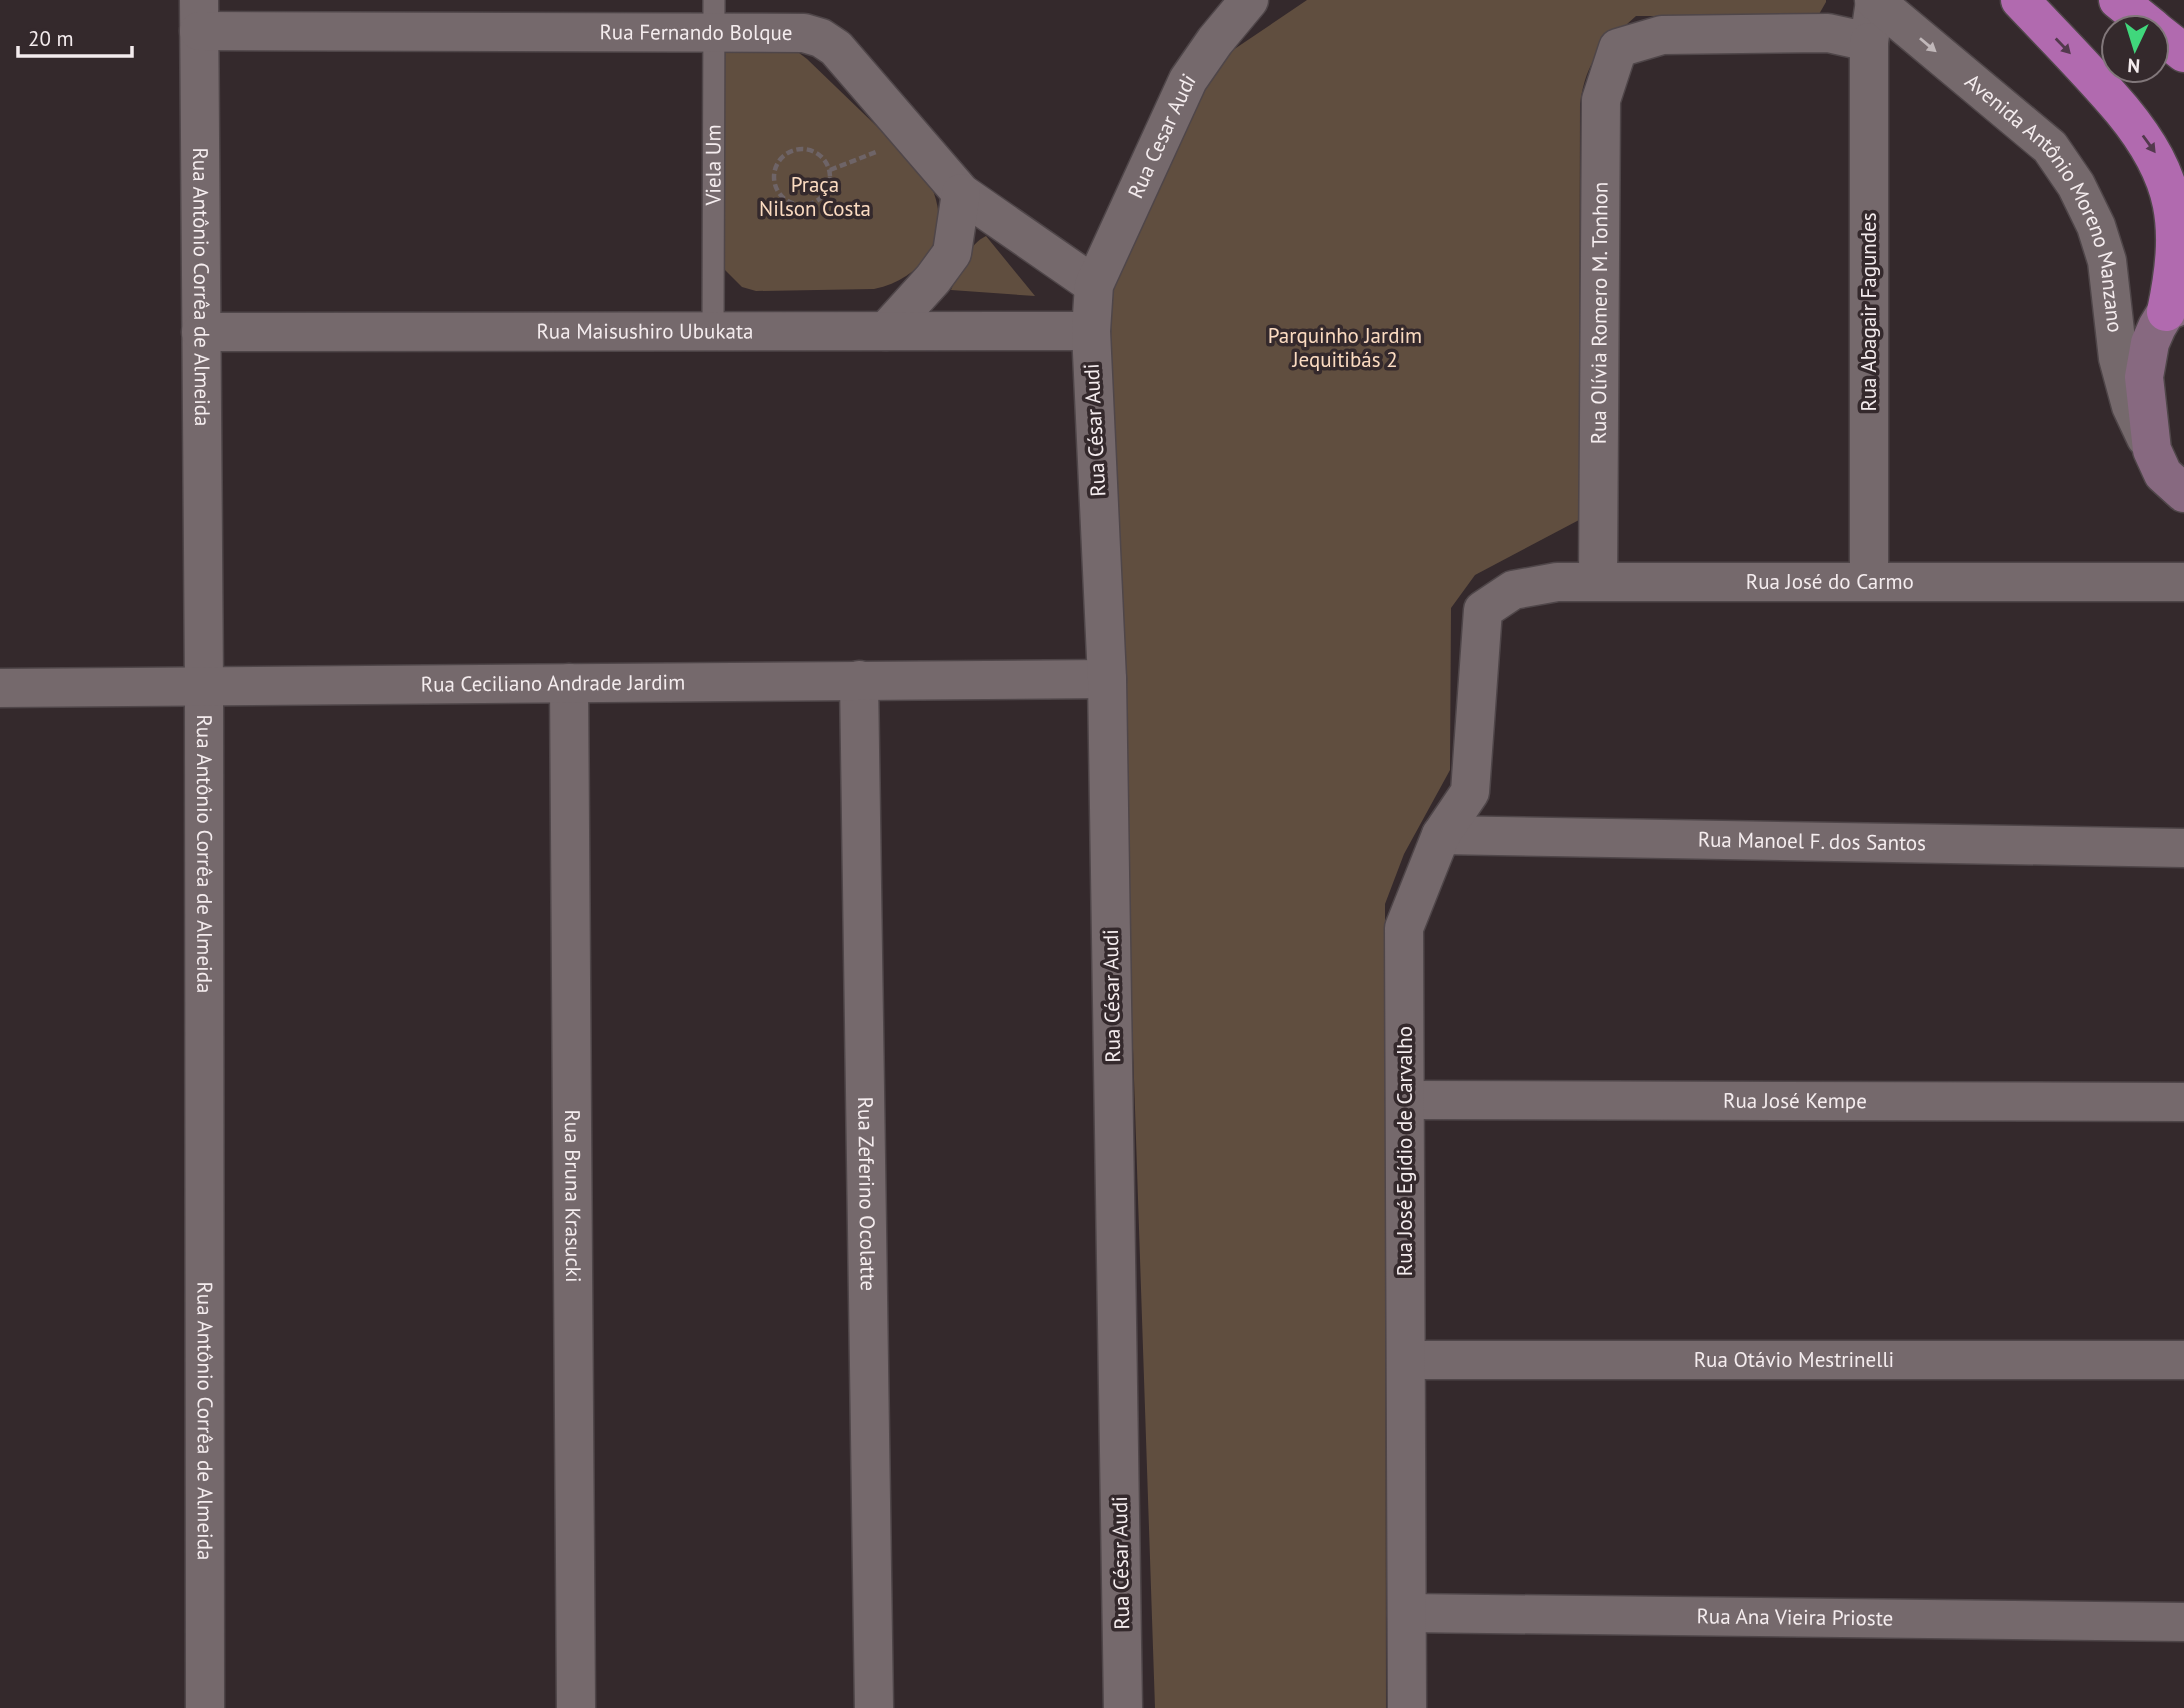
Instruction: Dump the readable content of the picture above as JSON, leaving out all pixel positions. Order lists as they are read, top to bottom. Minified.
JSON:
{"streets":{"main road":["Avenida Antônio Moreno Manzano"],"street":["Rua Fernando Bolque","Rua Cesar Audi","Rua Antônio Corrêa de Almeida","Rua Abagair Fagundes","Rua Olívia Romero M. Tonhon","Rua Maisushiro Ubukata","Rua César Audi","Rua José do Carmo","Rua Ceciliano Andrade Jardim","Rua Manoel F. dos Santos","Rua José Kempe","Rua José Egídio de Carvalho","Rua Zeferino Ocolatte","Rua Bruna Krasucki","Rua Otávio Mestrinelli","Rua Ana Vieira Prioste"],"lane":["Viela Um"]},"crossings":[["Rua Fernando Bolque","Rua Cesar Audi"],["Rua Fernando Bolque","Viela Um"],["Rua Fernando Bolque","Rua Antônio Corrêa de Almeida"],["Rua Fernando Bolque","Rua César Audi"],["Rua Cesar Audi","Rua César Audi"],["Viela Um","Rua Maisushiro Ubukata"],["Avenida Antônio Moreno Manzano","Rua Abagair Fagundes"],["Rua Antônio Corrêa de Almeida","Rua Maisushiro Ubukata"],["Rua Antônio Corrêa de Almeida","Rua Ceciliano Andrade Jardim"],["Rua Abagair Fagundes","Rua Olívia Romero M. Tonhon"],["Rua Abagair Fagundes","Rua José do Carmo"],["Rua Olívia Romero M. Tonhon","Rua José do Carmo"],["Rua Maisushiro Ubukata","Rua César Audi"],["Rua César Audi","Rua Ceciliano Andrade Jardim"],["Rua José do Carmo","Rua José Egídio de Carvalho"],["Rua Ceciliano Andrade Jardim","Rua Zeferino Ocolatte"],["Rua Ceciliano Andrade Jardim","Rua Bruna Krasucki"],["Rua Manoel F. dos Santos","Rua José Egídio de Carvalho"],["Rua José Kempe","Rua José Egídio de Carvalho"],["Rua José Egídio de Carvalho","Rua Otávio Mestrinelli"],["Rua José Egídio de Carvalho","Rua Ana Vieira Prioste"]],"one_way":["Avenida Antônio Moreno Manzano"],"parks":["Praça Nilson Costa","Parquinho Jardim Jequitibás 2"],"scale_bar":"20 m","north":"bottom"}
